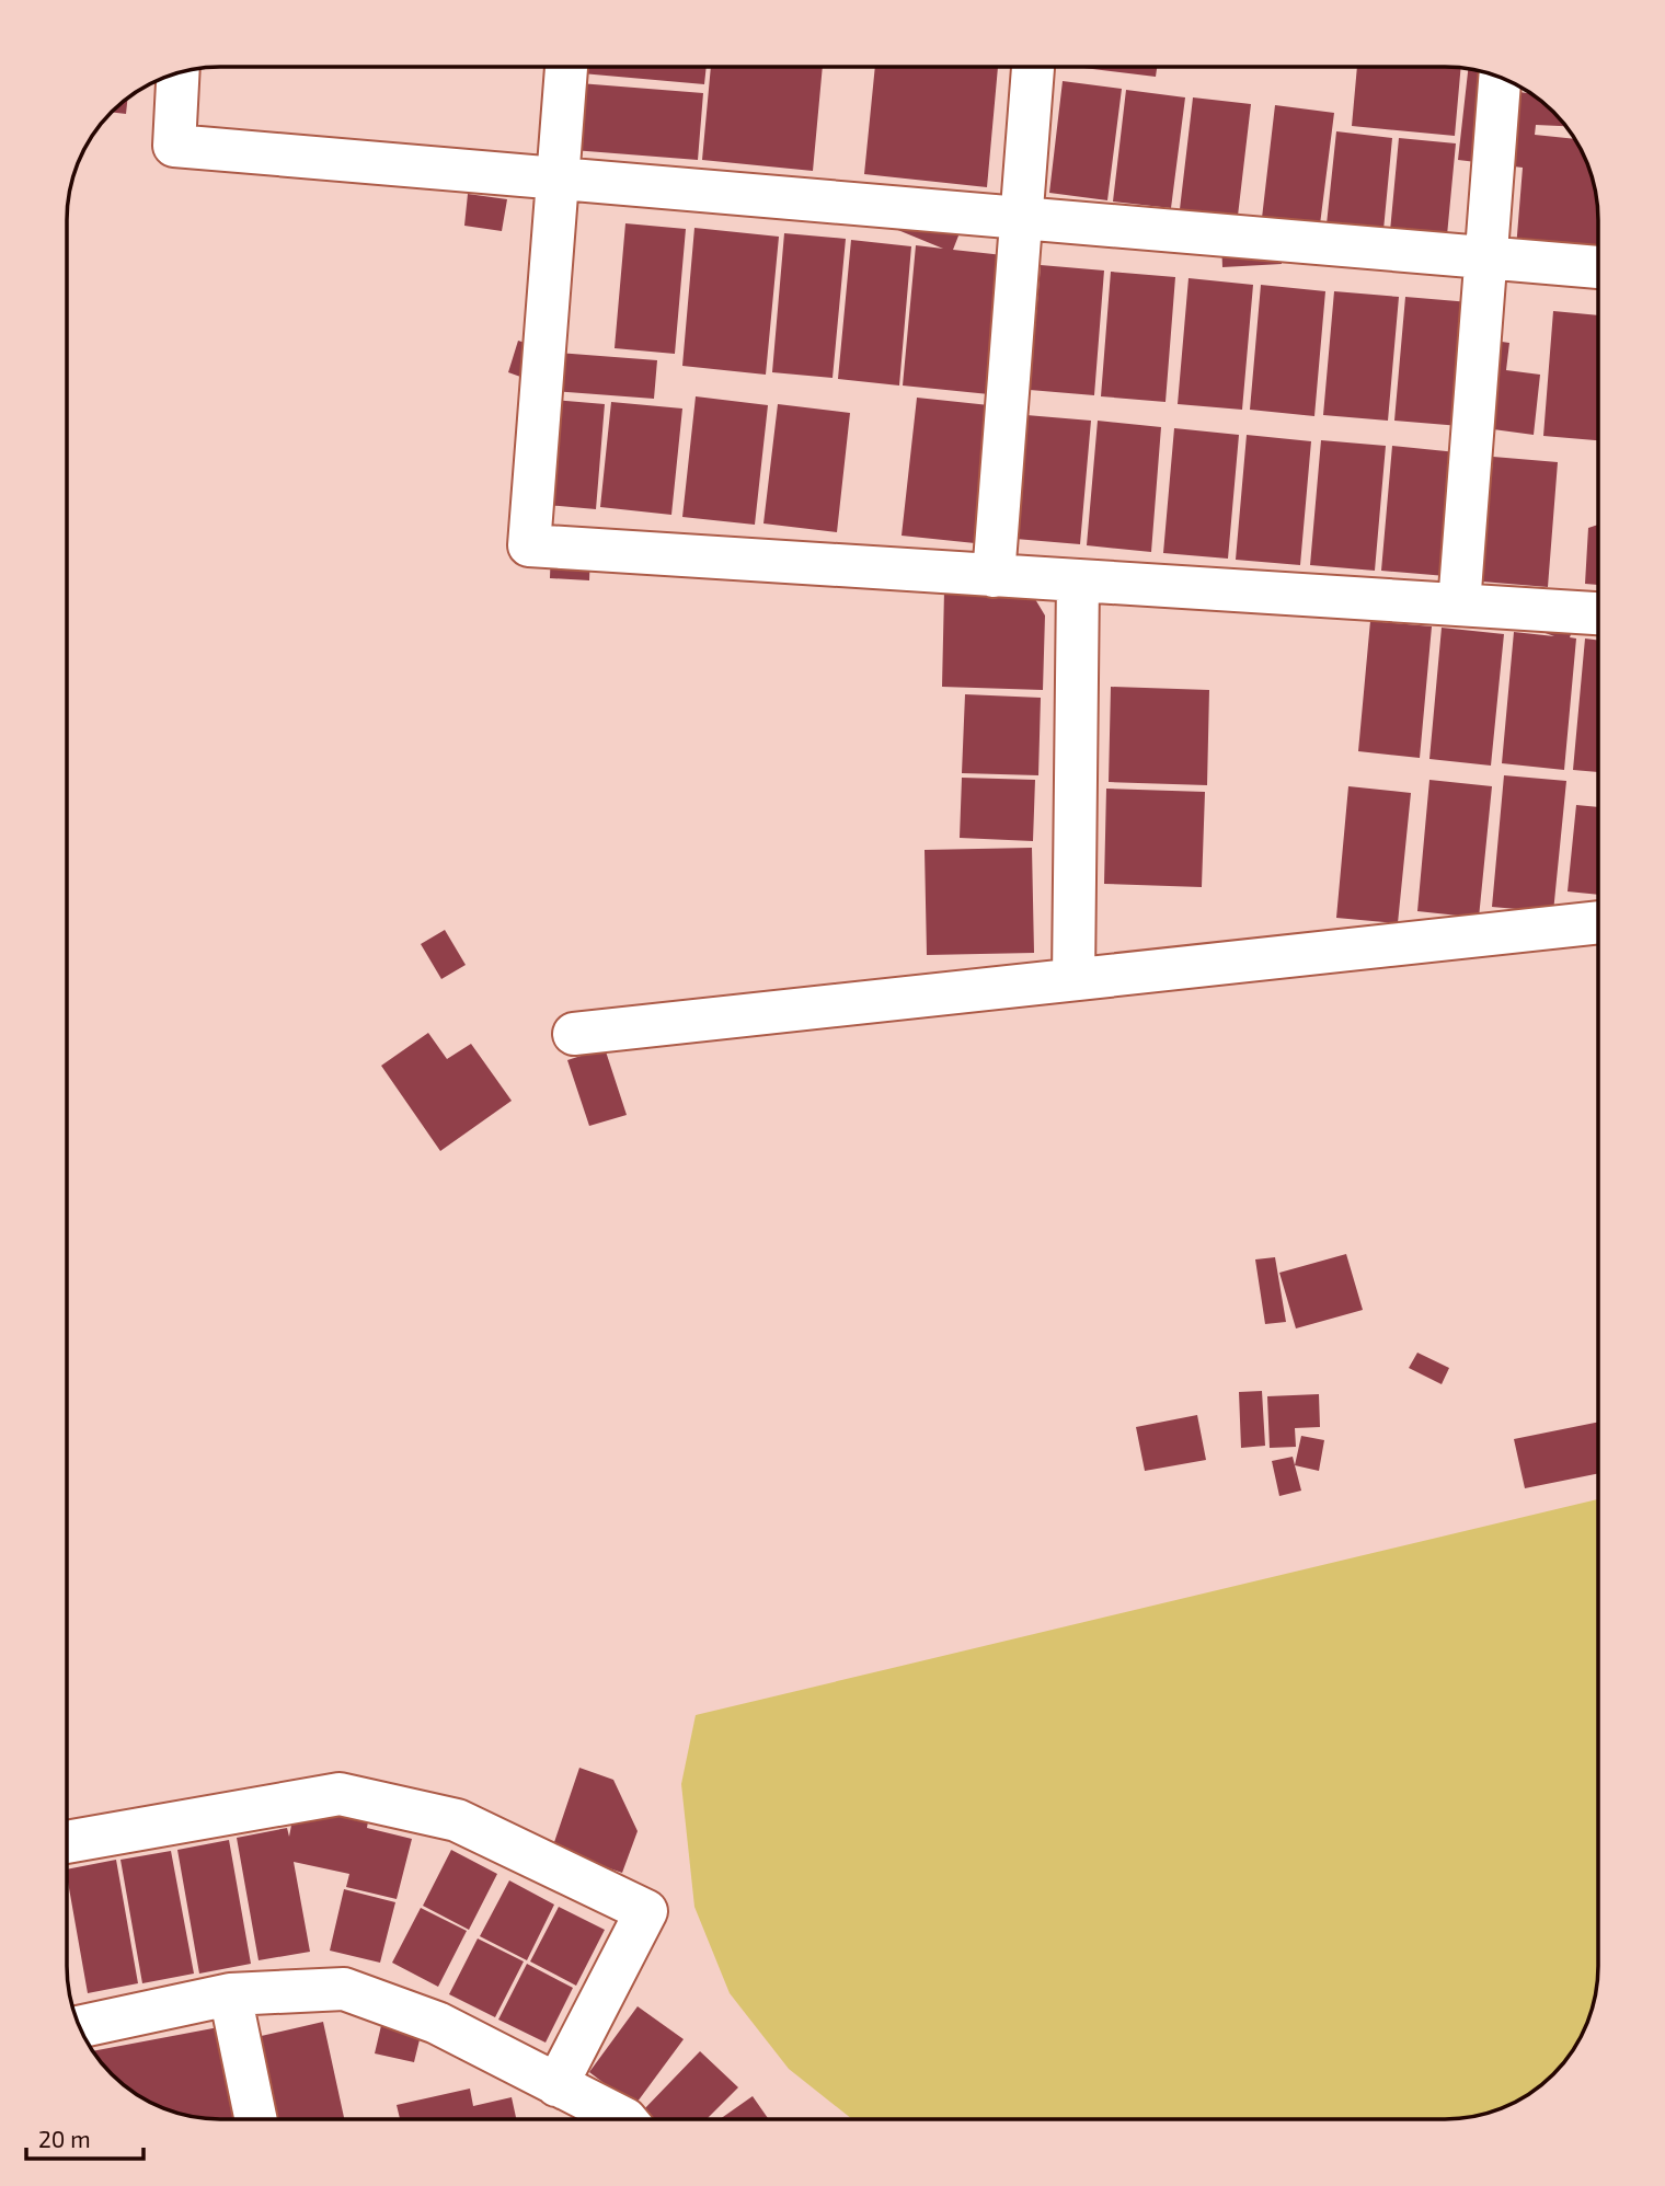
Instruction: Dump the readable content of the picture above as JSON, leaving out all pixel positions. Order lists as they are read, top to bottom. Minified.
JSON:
{"scale_bar":"20 m"}
